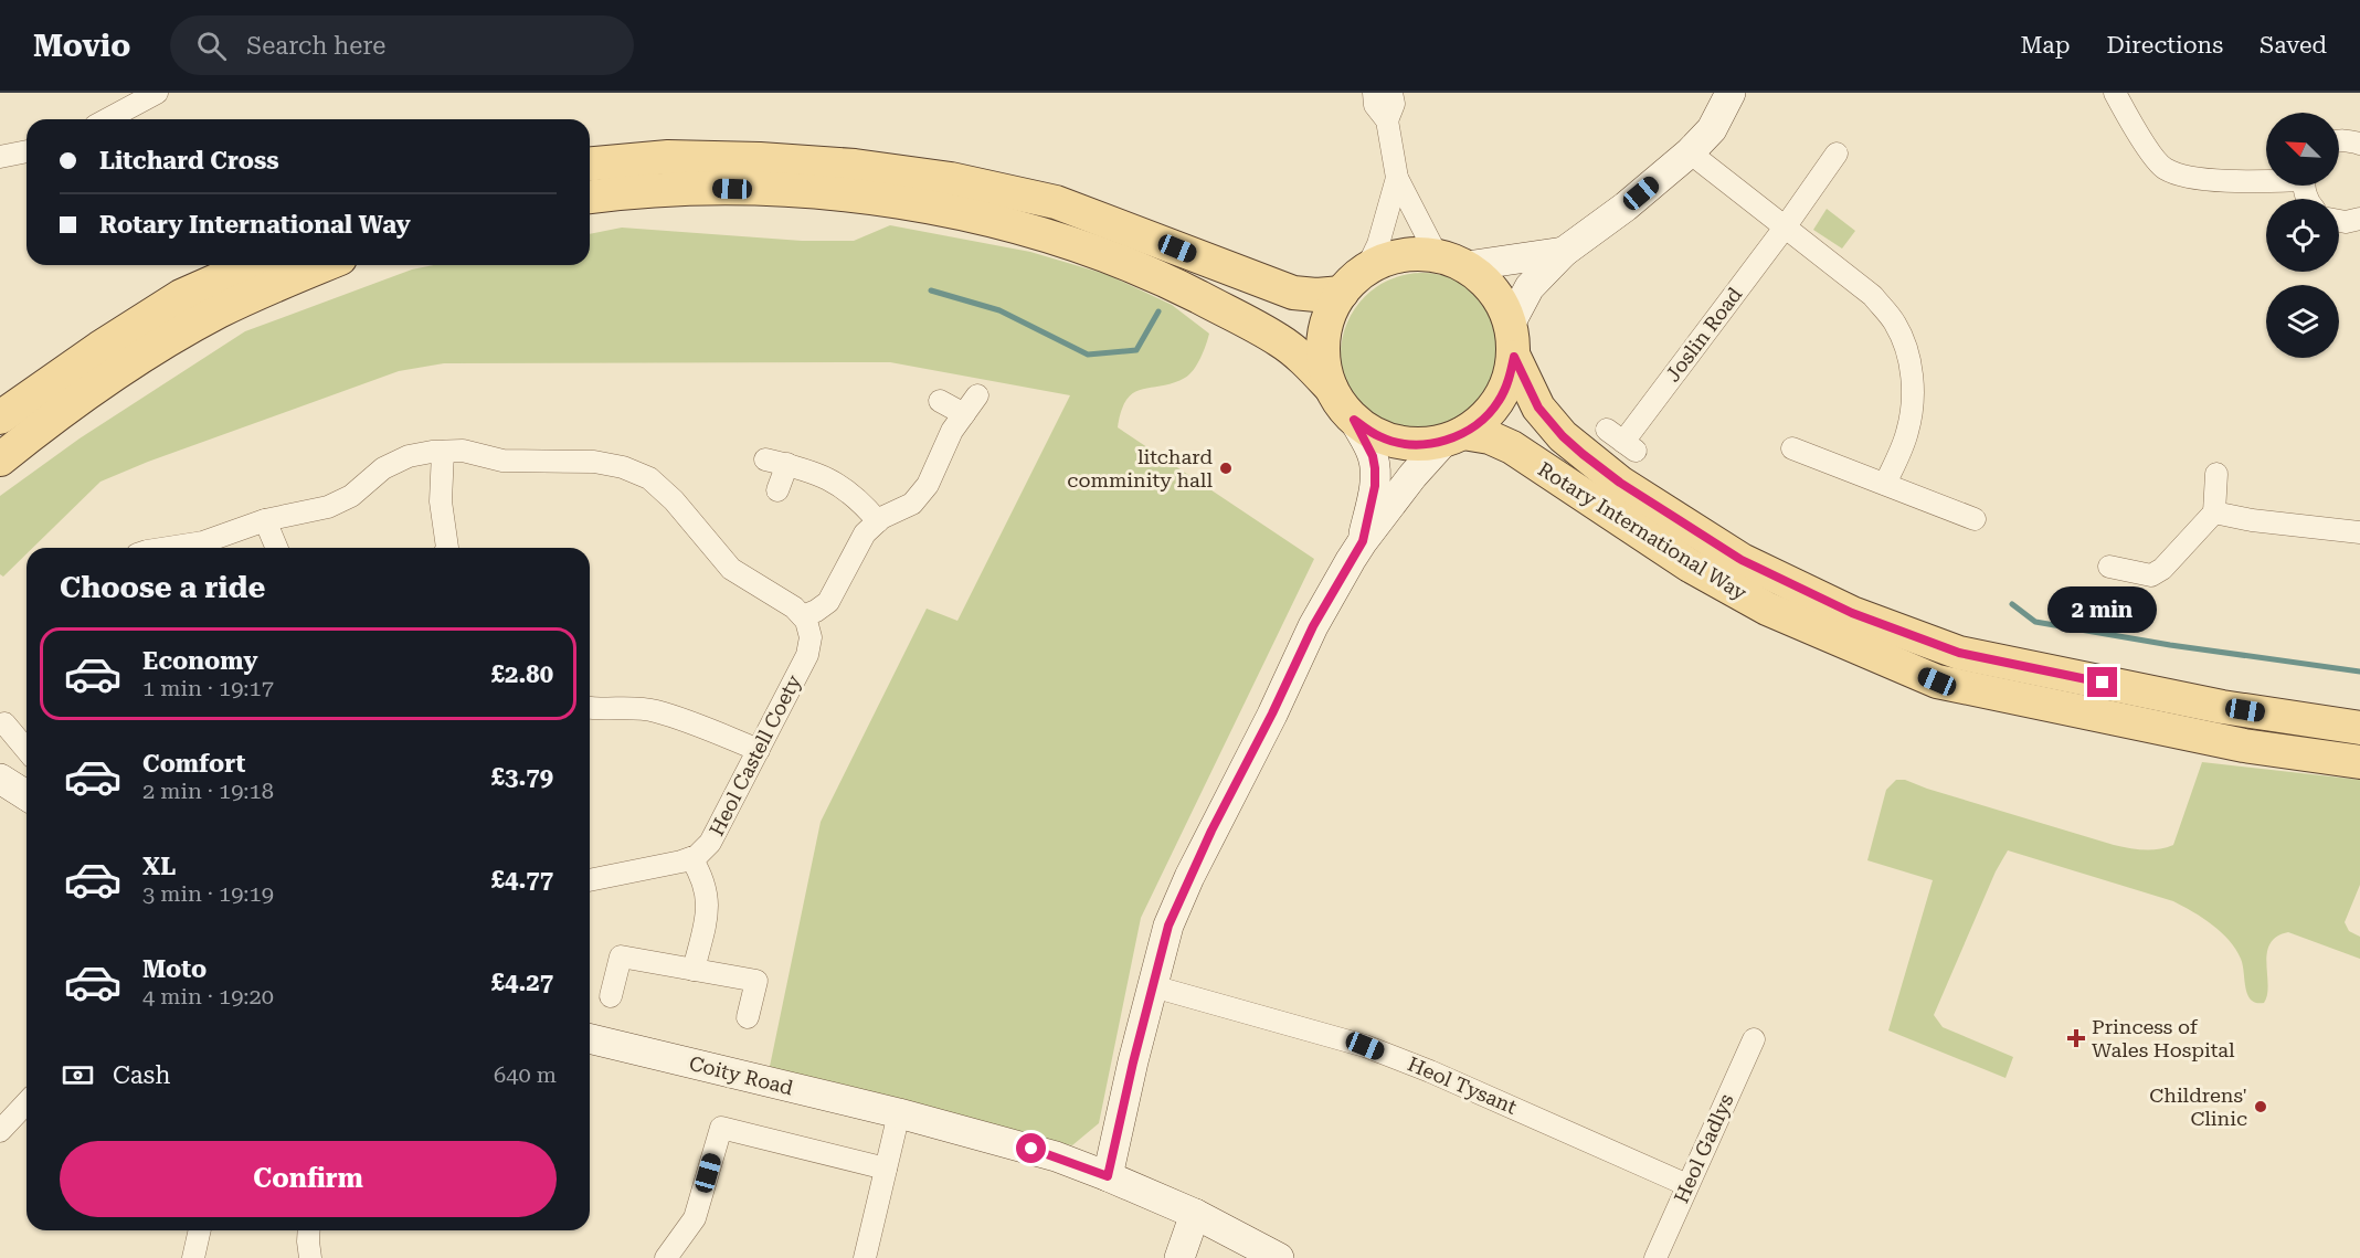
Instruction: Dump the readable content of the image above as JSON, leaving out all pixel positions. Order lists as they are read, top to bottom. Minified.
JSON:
{"streets":{"main road":["Rotary International Way"],"street":["Joslin Road","Heol Castell Coety","Coity Road","Heol Tysant","Heol Gadlys"]},"crossings":[["Heol Tysant","Heol Gadlys"]],"places":{"other":["litchard comminity hall","Childrens' Clinic"],"health":["Princess of Wales Hospital"]},"north":"top left","page":{"header":"Movio","search":"Search here","nav":["Map","Directions","Saved"],"banner":["Litchard Cross","Rotary International Way"],"heading":"Choose a ride","bubble":"2 min","list":[{"name":"Economy","note":"1 min · 19:17","value":"£2.80"},{"name":"Comfort","note":"2 min · 19:18","value":"£3.79"},{"name":"XL","note":"3 min · 19:19","value":"£4.77"},{"name":"Moto","note":"4 min · 19:20","value":"£4.27"}],"pay":["Cash","640 m"],"buttons":"Confirm"}}
